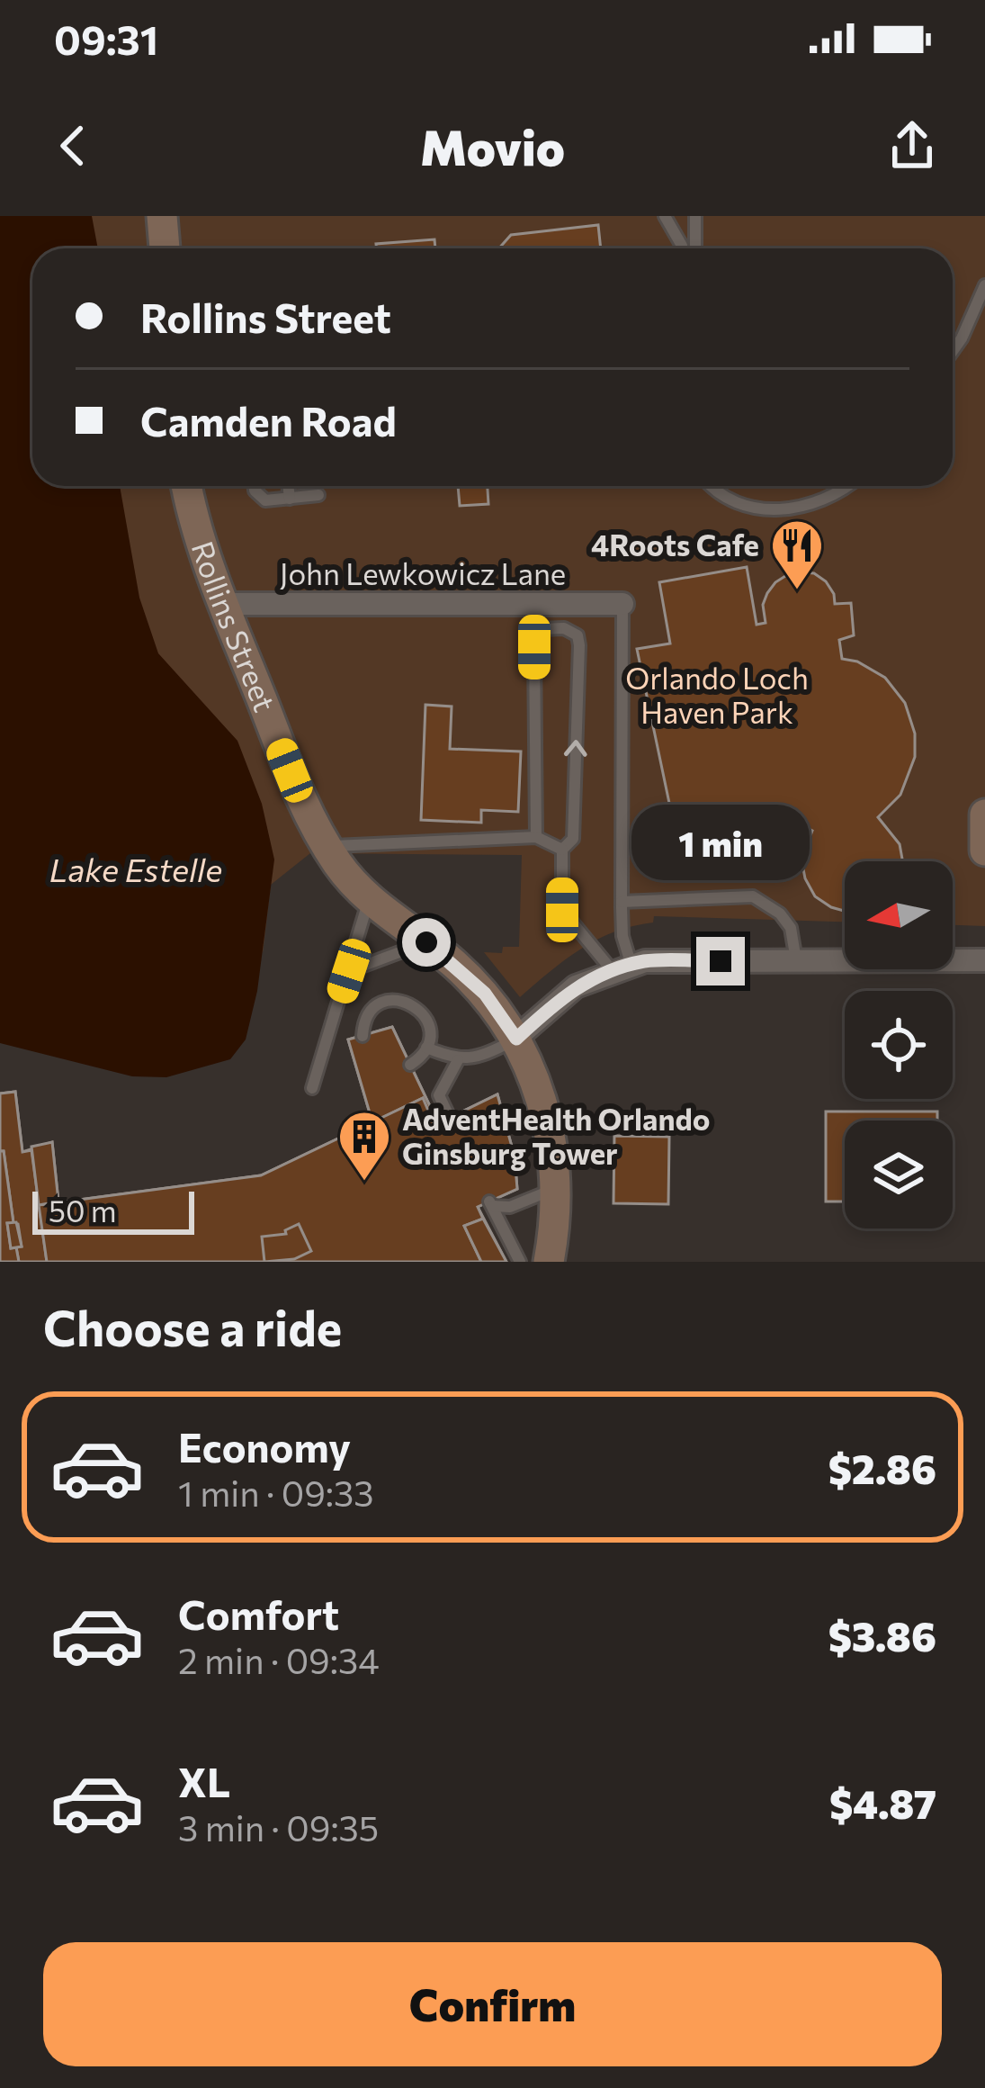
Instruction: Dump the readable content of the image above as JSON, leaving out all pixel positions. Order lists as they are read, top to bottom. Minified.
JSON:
{"streets":{"street":["John Lewkowicz Lane","Rollins Street"]},"crossings":[["John Lewkowicz Lane","Rollins Street"]],"water":["Lake Estelle"],"parks":["Orlando Loch Haven Park"],"places":{"restaurant":["4Roots Cafe"],"building":["AdventHealth Orlando Ginsburg Tower"]},"scale_bar":"50 m","north":"left","page":{"status":"09:31","header":"Movio","banner":["Rollins Street","Camden Road"],"bubble":"1 min","scale":"50 m","heading":"Choose a ride","list":[{"name":"Economy","note":"1 min · 09:33","value":"$2.86"},{"name":"Comfort","note":"2 min · 09:34","value":"$3.86"},{"name":"XL","note":"3 min · 09:35","value":"$4.87"}],"buttons":"Confirm"}}
